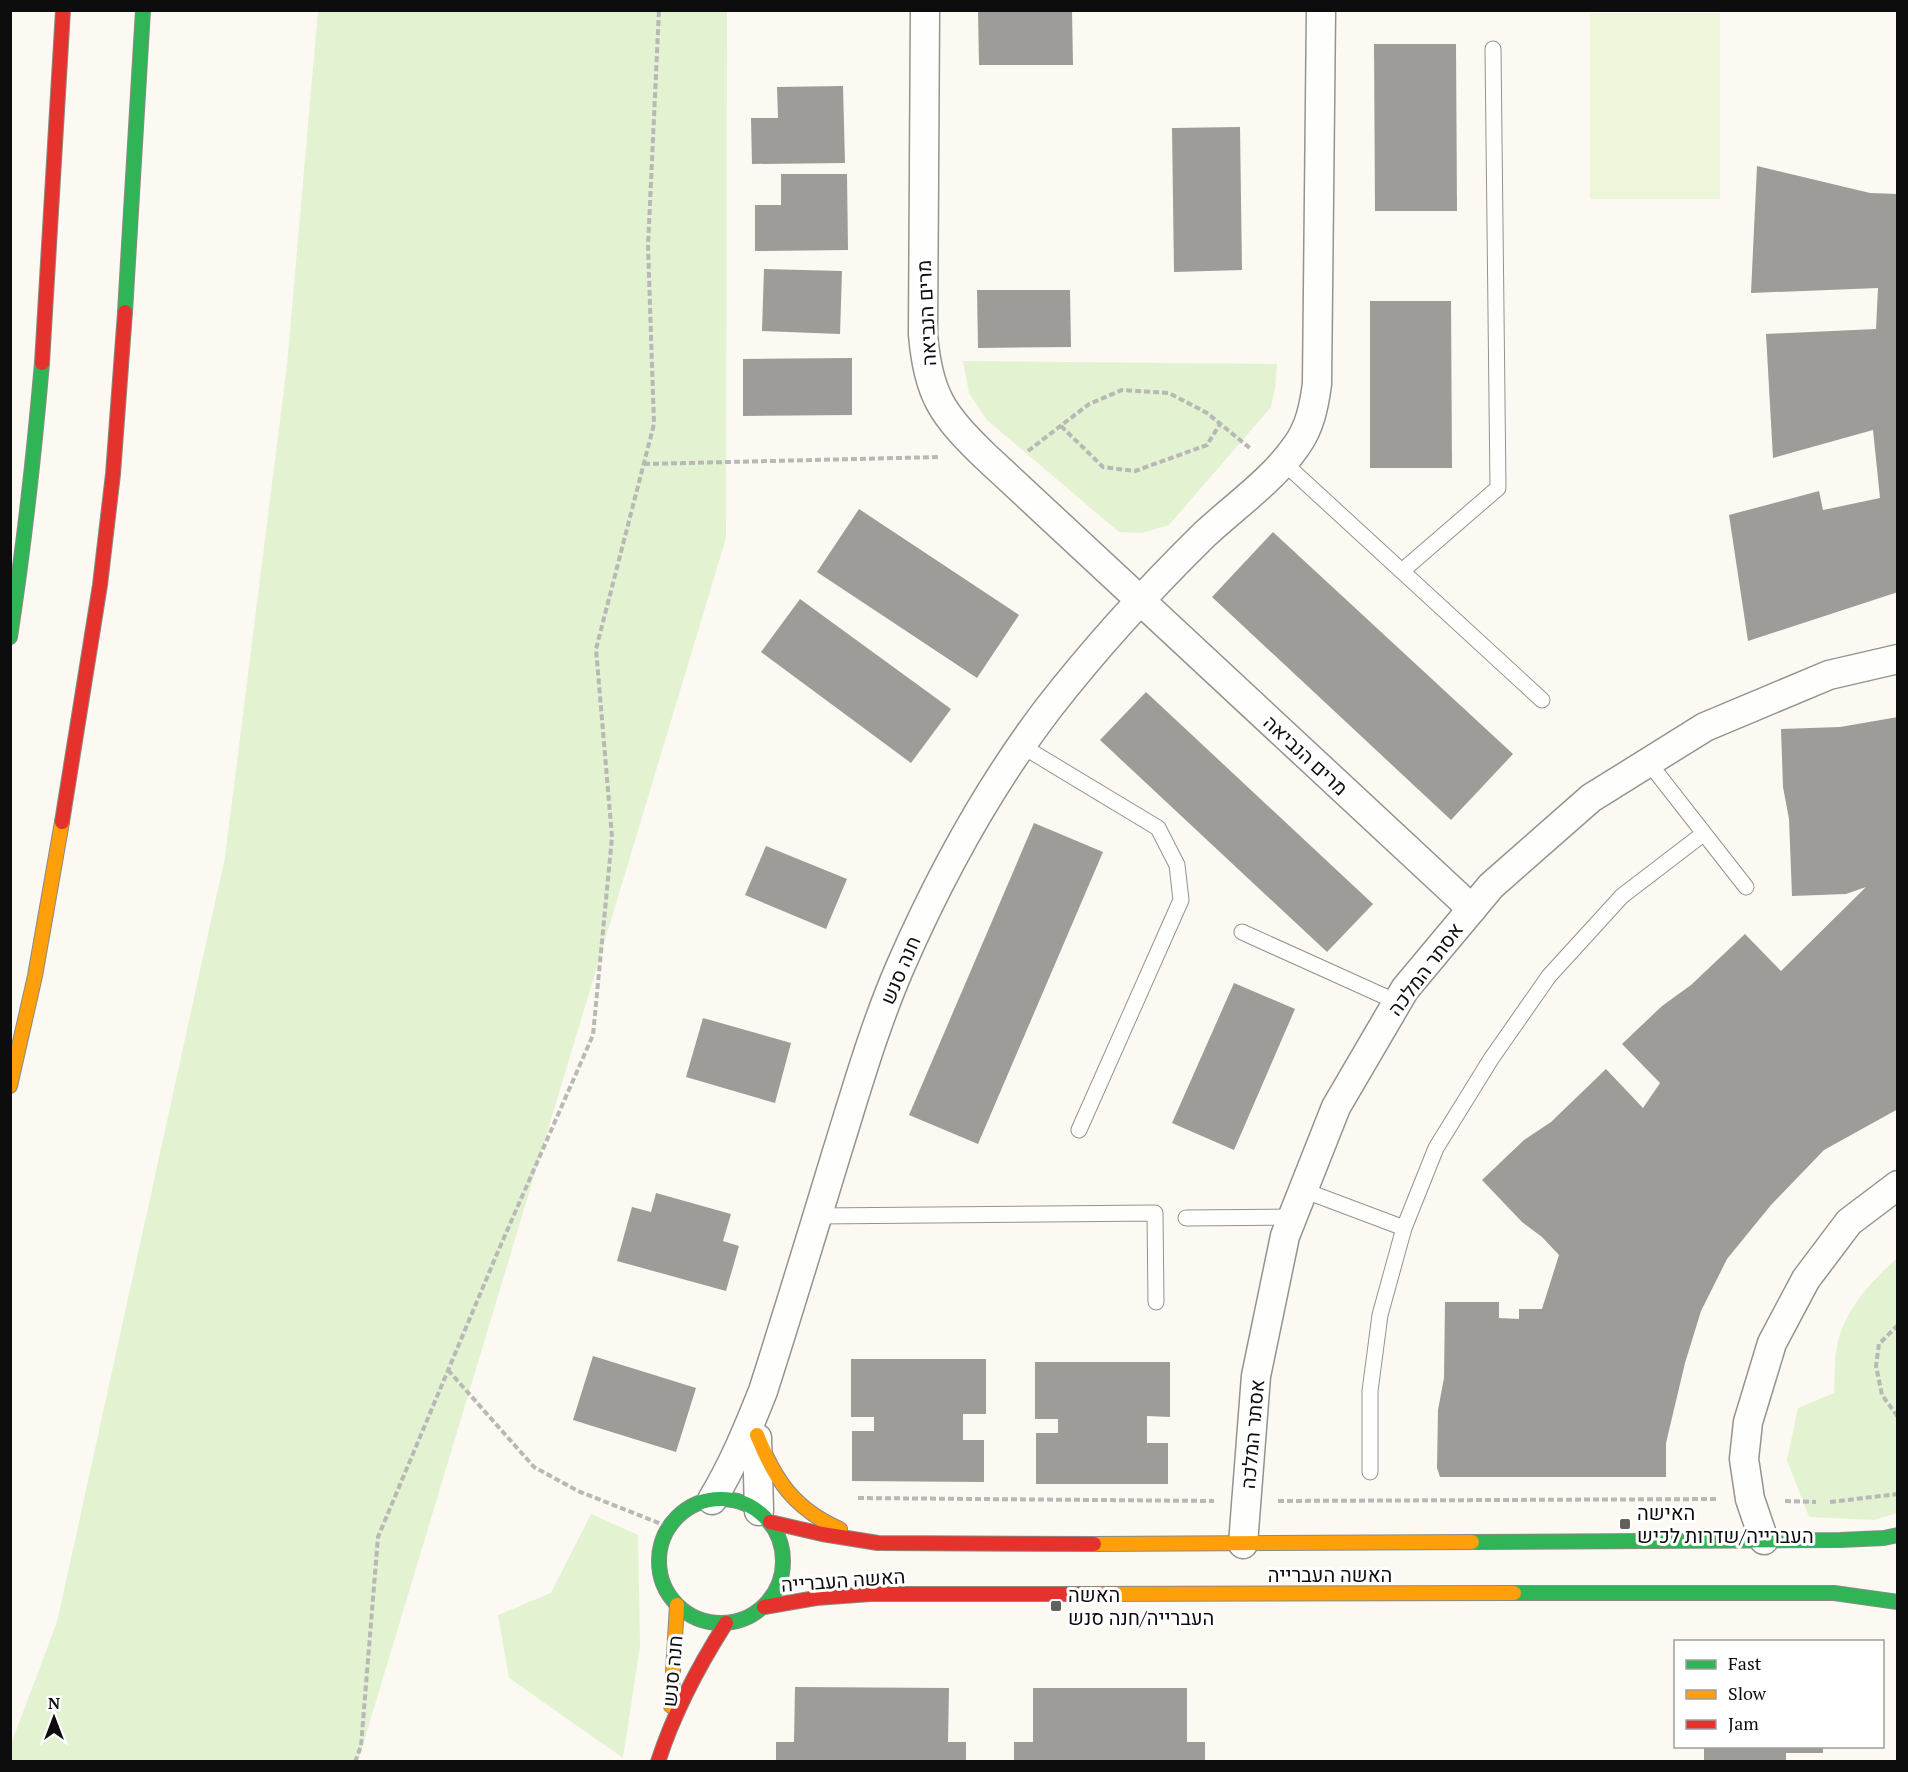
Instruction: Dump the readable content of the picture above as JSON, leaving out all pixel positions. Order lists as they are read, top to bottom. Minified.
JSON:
{"streets":{"main road":["חנה סנש","האשה העברייה"],"street":["מרים הנביאה","אסתר המלכה"]},"crossings":[["מרים הנביאה","אסתר המלכה"],["מרים הנביאה","חנה סנש"],["אסתר המלכה","האשה העברייה"],["חנה סנש","האשה העברייה"]],"places":{"transit":["האישה העברייה/שדרות לכיש","האשה העברייה/חנה סנש"]},"legend":["Fast","Slow","Jam"],"north":"top"}
